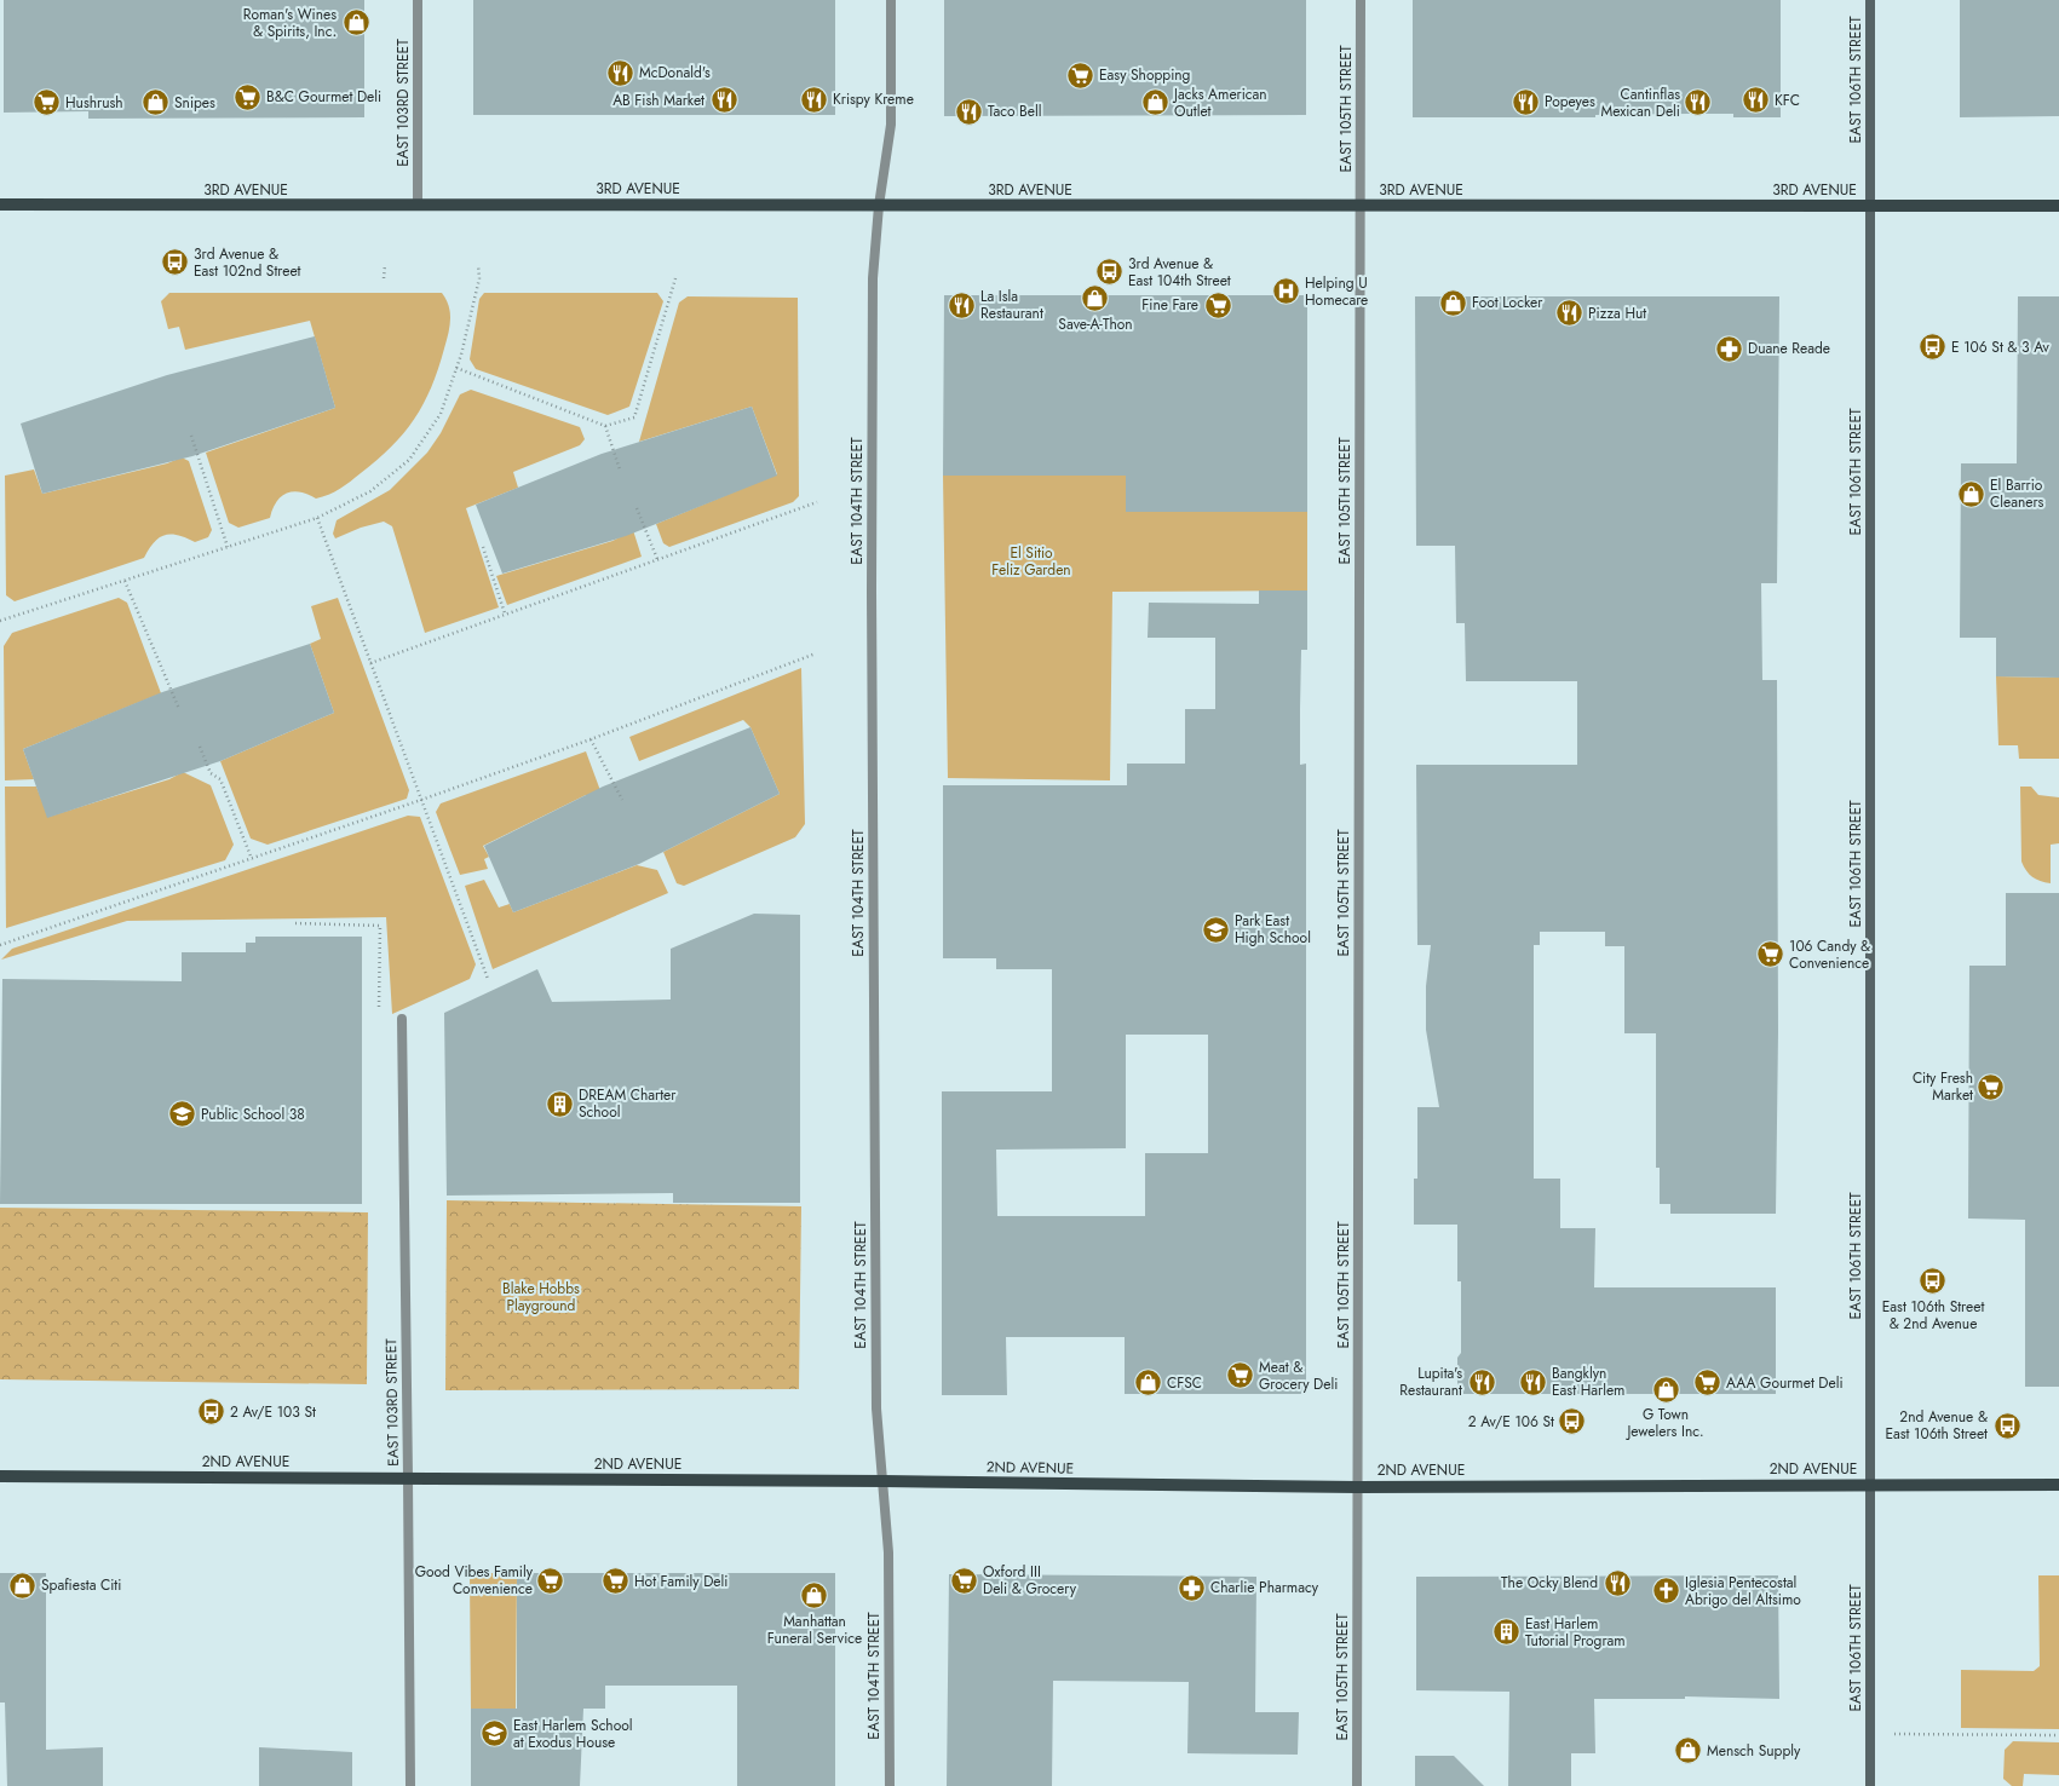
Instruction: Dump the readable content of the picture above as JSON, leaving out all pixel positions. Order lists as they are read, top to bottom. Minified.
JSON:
{"streets":{"main road":["EAST 106TH STREET","3RD AVENUE","2ND AVENUE"],"street":["EAST 103RD STREET","EAST 105TH STREET","EAST 104TH STREET"]},"crossings":[["EAST 106TH STREET","3RD AVENUE"],["EAST 106TH STREET","2ND AVENUE"],["EAST 103RD STREET","3RD AVENUE"],["EAST 103RD STREET","2ND AVENUE"],["EAST 105TH STREET","3RD AVENUE"],["EAST 105TH STREET","2ND AVENUE"],["3RD AVENUE","EAST 104TH STREET"],["EAST 104TH STREET","2ND AVENUE"]],"parks":["El Sitio Feliz Garden","Blake Hobbs Playground"],"places":{"shop":["Roman's Wines & Spirits, Inc.","Snipes","Jacks American Outlet","Save-A-Thon","Foot Locker","El Barrio Cleaners","CFSC","G Town Jewelers Inc.","Spafiesta Citi","Manhattan Funeral Service","Mensch Supply"],"restaurant":["McDonald's","Krispy Kreme","AB Fish Market","KFC","Popeyes","Cantinflas Mexican Deli","Taco Bell","La Isla Restaurant","Pizza Hut","Lupita's Restaurant","Bangklyn East Harlem","The Ocky Blend"],"supermarket":["Easy Shopping","B&C Gourmet Deli","Hushrush","Fine Fare","106 Candy & Convenience","City Fresh Market","Meat & Grocery Deli","AAA Gourmet Deli","Good Vibes Family Convenience","Oxford III Deli & Grocery","Hot Family Deli"],"bus stop":["3rd Avenue & East 102nd Street","3rd Avenue & East 104th Street","E 106 St & 3 Av","East 106th Street & 2nd Avenue","2 Av/E 103 St","2 Av/E 106 St","2nd Avenue & East 106th Street"],"hospital":["Helping U Homecare"],"pharmacy":["Duane Reade","Charlie Pharmacy"],"school or university":["Park East High School","Public School 38","East Harlem School at Exodus House"],"building":["DREAM Charter School","East Harlem Tutorial Program"],"church":["Iglesia Pentecostal Abrigo del Altsimo"]}}
